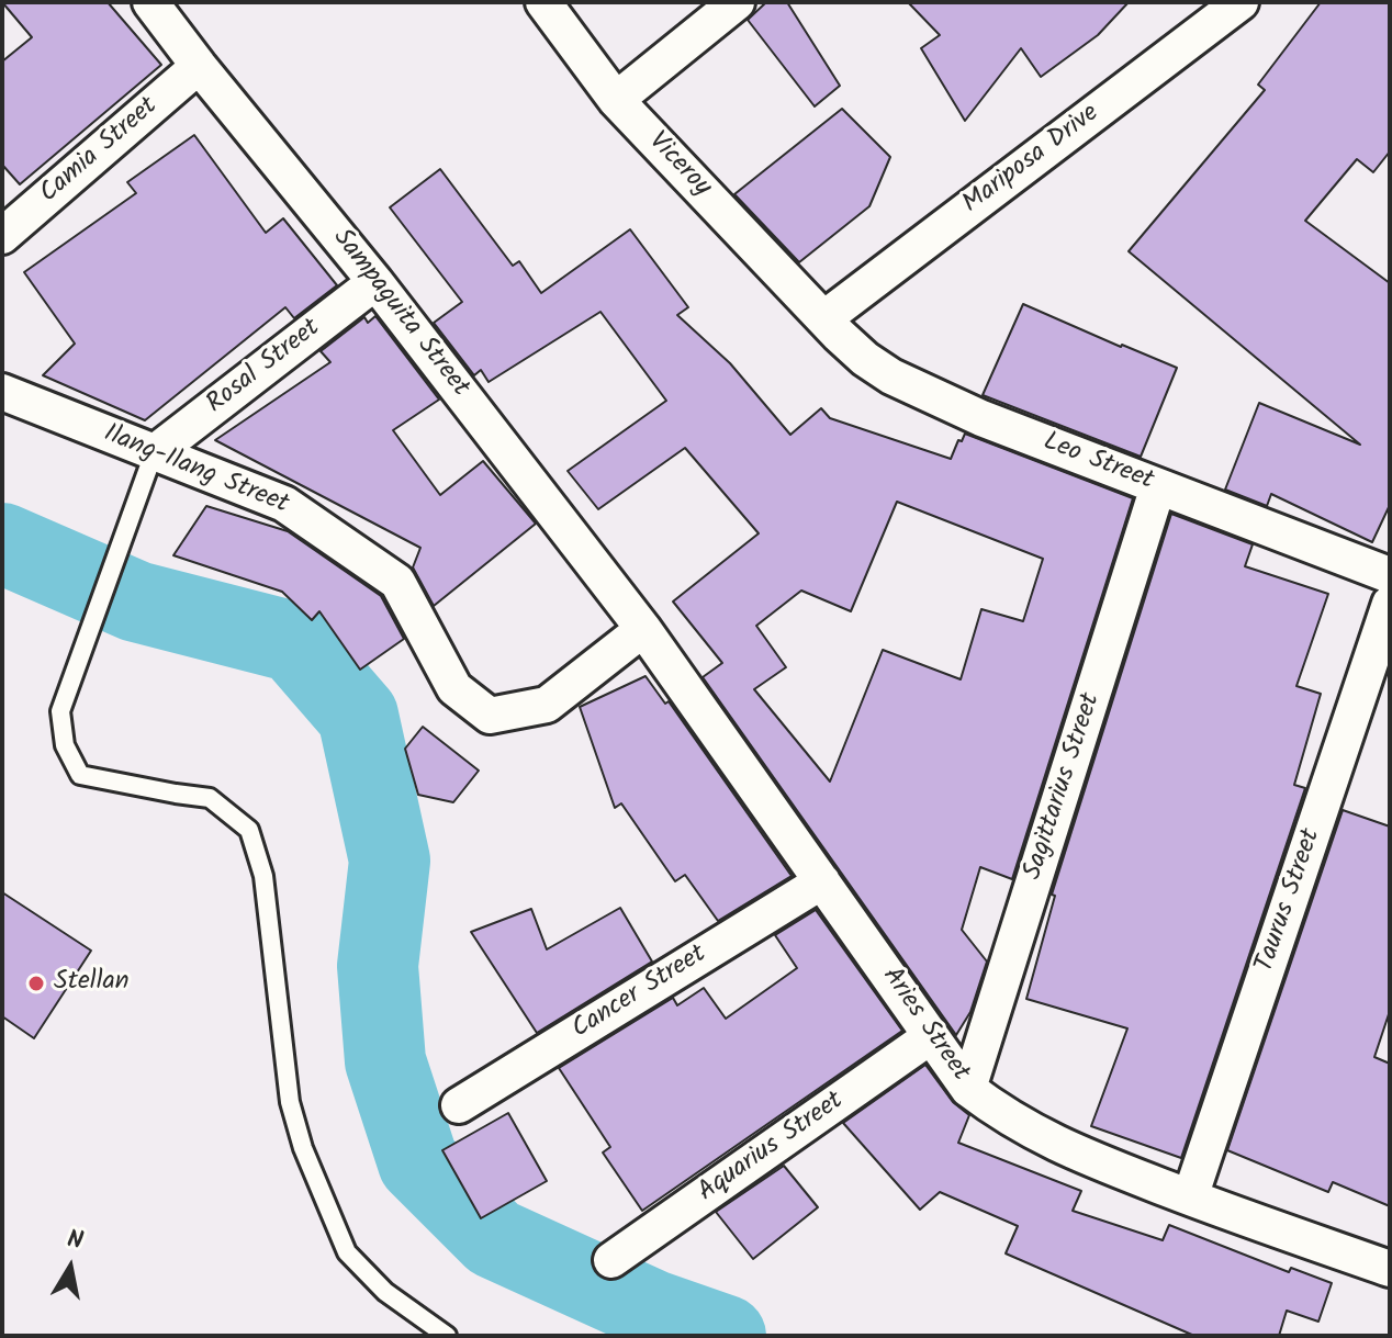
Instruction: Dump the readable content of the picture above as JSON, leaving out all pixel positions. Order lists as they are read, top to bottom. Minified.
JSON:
{"streets":{"street":["Camia Street","Mariposa Drive","Viceroy","Sampaguita Street","Rosal Street","Leo Street","Ilang-Ilang Street","Sagittarius Street","Taurus Street","Cancer Street","Aries Street","Aquarius Street"]},"crossings":[["Camia Street","Sampaguita Street"],["Mariposa Drive","Viceroy"],["Mariposa Drive","Leo Street"],["Viceroy","Leo Street"],["Sampaguita Street","Rosal Street"],["Sampaguita Street","Ilang-Ilang Street"],["Sampaguita Street","Aries Street"],["Rosal Street","Ilang-Ilang Street"],["Leo Street","Sagittarius Street"],["Ilang-Ilang Street","Aries Street"],["Sagittarius Street","Aries Street"],["Taurus Street","Aries Street"],["Cancer Street","Aries Street"],["Aries Street","Aquarius Street"]],"places":["Stellan"],"north":"top"}
